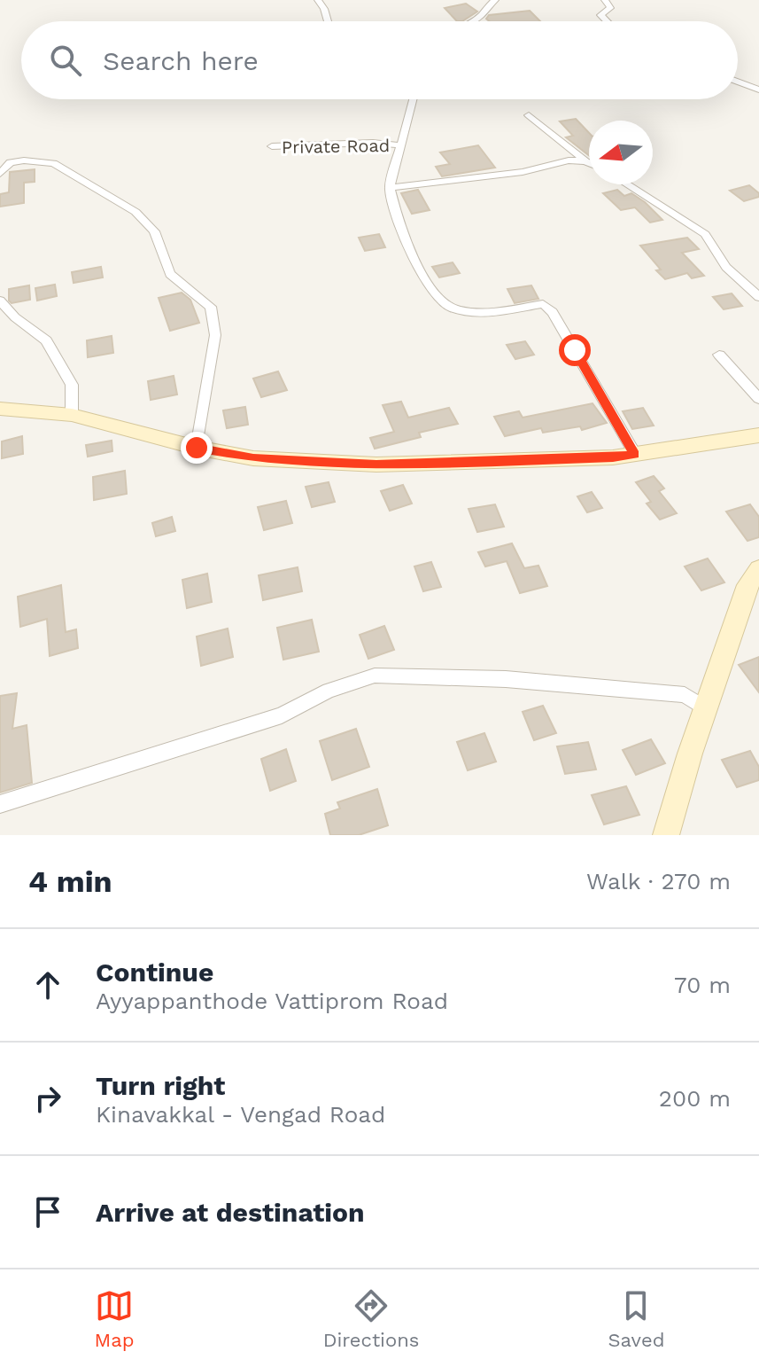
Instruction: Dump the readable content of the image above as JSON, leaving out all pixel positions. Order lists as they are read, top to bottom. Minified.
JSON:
{"streets":{"street":["Private Road"]},"north":"left","page":{"search":"Search here","heading":["4 min","Walk · 270 m"],"list":[["Continue","Ayyappanthode Vattiprom Road","70 m"],["Turn right","Kinavakkal - Vengad Road","200 m"],"Arrive at destination"],"nav":["Map","Directions","Saved"]}}
